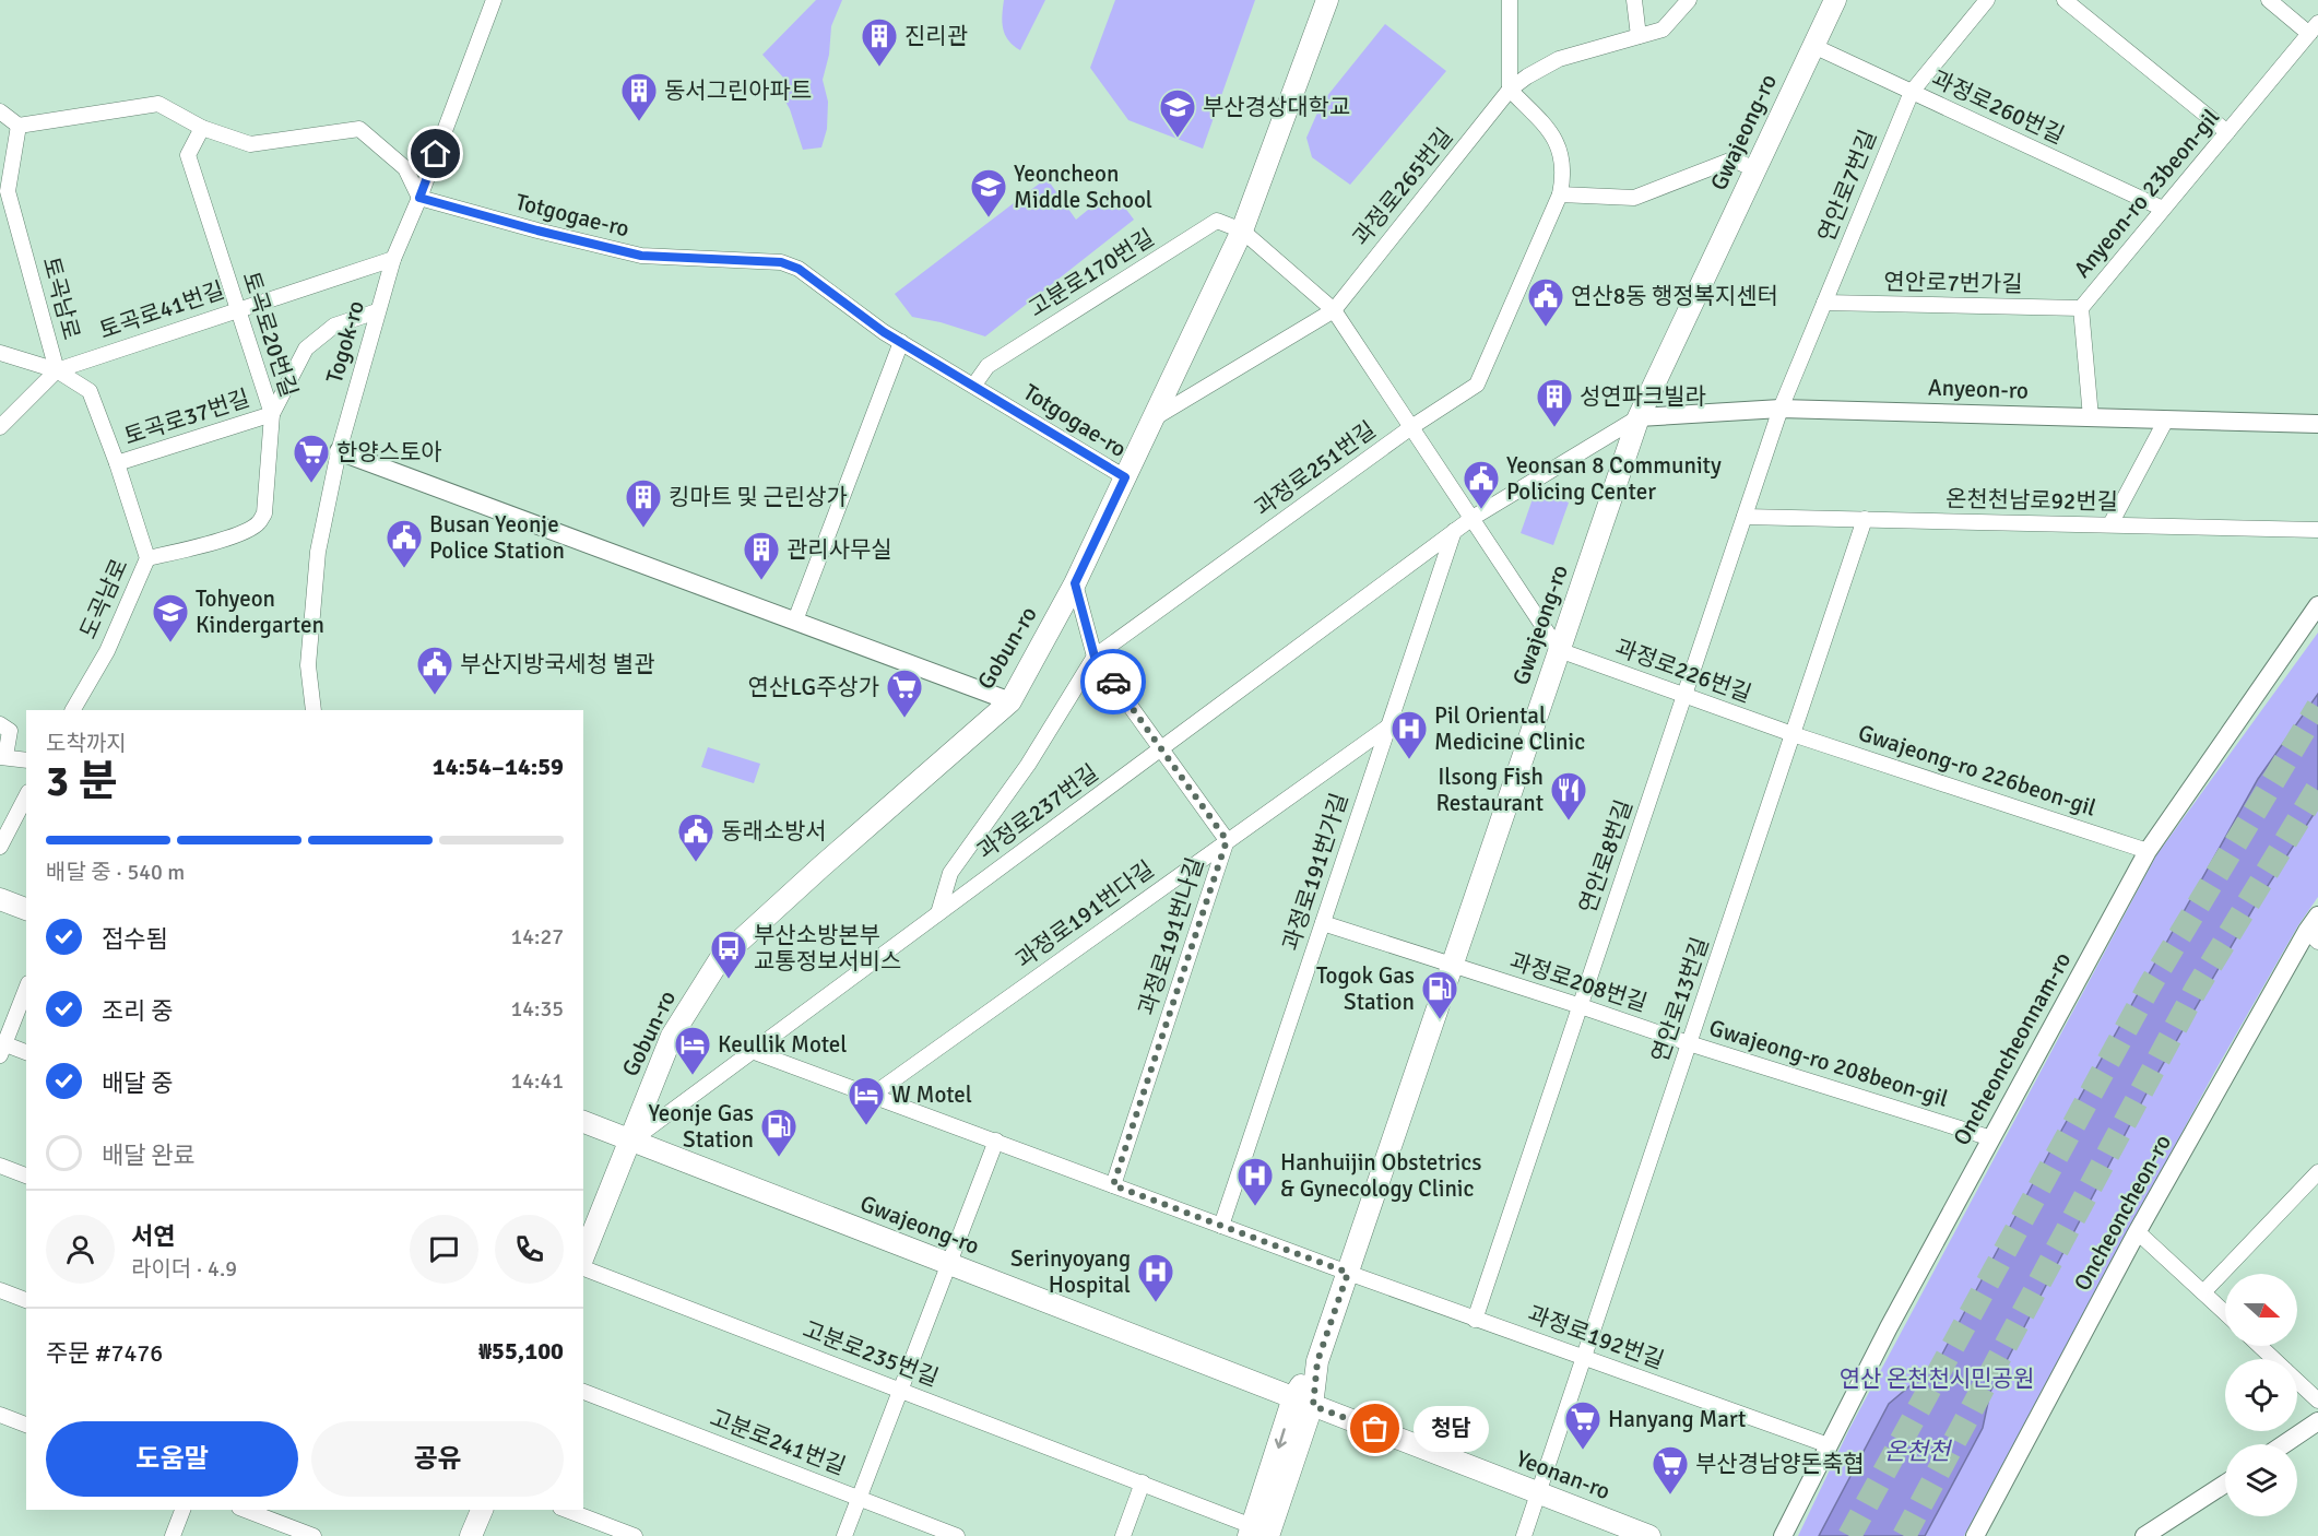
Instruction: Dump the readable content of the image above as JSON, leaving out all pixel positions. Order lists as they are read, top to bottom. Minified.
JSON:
{"streets":{"main road":["Gwajeong-ro","Gobun-ro","Yeonan-ro"],"street":["과정로260번길","연안로7번길","과정로265번길","Anyeon-ro 23beon-gil","Totgogae-ro","고분로170번길","연안로7번가길","토곡남로","토곡로41번길","토곡로20번길","Togok-ro","Anyeon-ro","토곡로37번길","과정로251번길","온천천남로92번길","도곡남로","과정로226번길","Gwajeong-ro 226beon-gil","과정로237번길","연안로8번길","과정로191번가길","과정로191번다길","과정로191번나길","과정로208번길","연안로13번길","Oncheoncheonnam-ro","Gwajeong-ro 208beon-gil","Oncheoncheon-ro","과정로192번길","고분로235번길","고분로241번길"]},"crossings":[["과정로260번길","Gwajeong-ro"],["과정로260번길","연안로7번길"],["과정로260번길","Anyeon-ro 23beon-gil"],["Gwajeong-ro","Anyeon-ro"],["Gwajeong-ro","Gobun-ro"],["Gwajeong-ro","과정로226번길"],["Gwajeong-ro","과정로237번길"],["Gwajeong-ro","과정로208번길"],["Gwajeong-ro","과정로192번길"],["Gwajeong-ro","고분로235번길"],["Gwajeong-ro","Yeonan-ro"],["연안로7번길","연안로7번가길"],["연안로7번길","Anyeon-ro"],["연안로7번길","연안로8번길"],["과정로265번길","과정로251번길"],["과정로265번길","Gobun-ro"],["Anyeon-ro 23beon-gil","연안로7번가길"],["Anyeon-ro 23beon-gil","Anyeon-ro"],["Totgogae-ro","고분로170번길"],["Totgogae-ro","Togok-ro"],["Totgogae-ro","Gobun-ro"],["고분로170번길","Gobun-ro"],["토곡남로","토곡로41번길"],["토곡남로","토곡로37번길"],["토곡남로","도곡남로"],["토곡로41번길","토곡로20번길"],["토곡로41번길","Togok-ro"],["토곡로20번길","토곡로37번길"],["토곡로20번길","도곡남로"],["Togok-ro","토곡로37번길"],["Anyeon-ro","과정로237번길"],["Anyeon-ro","연안로8번길"],["토곡로37번길","도곡남로"],["과정로251번길","과정로237번길"],["과정로251번길","과정로191번나길"],["온천천남로92번길","연안로8번길"],["온천천남로92번길","연안로13번길"],["Gobun-ro","과정로237번길"],["Gobun-ro","과정로191번나길"],["과정로226번길","Gwajeong-ro 226beon-gil"],["과정로226번길","연안로8번길"],["과정로226번길","연안로13번길"],["Gwajeong-ro 226beon-gil","연안로13번길"],["Gwajeong-ro 226beon-gil","Oncheoncheonnam-ro"],["과정로237번길","과정로191번가길"],["과정로237번길","과정로191번나길"],["과정로237번길","과정로192번길"],["연안로8번길","과정로208번길"],["연안로8번길","과정로192번길"],["과정로191번가길","과정로191번다길"],["과정로191번가길","과정로208번길"],["과정로191번가길","과정로192번길"],["과정로191번다길","과정로191번나길"],["과정로191번다길","과정로192번길"],["과정로191번나길","과정로192번길"],["과정로208번길","연안로13번길"],["과정로208번길","Gwajeong-ro 208beon-gil"],["연안로13번길","Gwajeong-ro 208beon-gil"],["연안로13번길","과정로192번길"],["연안로13번길","Yeonan-ro"],["Oncheoncheonnam-ro","Gwajeong-ro 208beon-gil"],["Oncheoncheonnam-ro","과정로192번길"]],"water":["온천천"],"parks":["연산 온천천시민공원"],"places":{"building":["진리관","동서그린아파트","성연파크빌라","킹마트 및 근린상가","관리사무실"],"school or university":["부산경상대학교","Yeoncheon Middle School","Tohyeon Kindergarten"],"public building":["연산8동 행정복지센터","Yeonsan 8 Community Policing Center","Busan Yeonje Police Station","부산지방국세청 별관","동래소방서"],"supermarket":["한양스토아","연산LG주상가","Hanyang Mart","부산경남양돈축협"],"hospital":["Pil Oriental Medicine Clinic","Hanhuijin Obstetrics & Gynecology Clinic","Serinyoyang Hospital"],"restaurant":["Ilsong Fish Restaurant"],"bus stop":["부산소방본부 교통정보서비스"],"fuel station":["Togok Gas Station","Yeonje Gas Station"],"hotel":["Keullik Motel","W Motel"],"other":["청담"]},"north":"right","page":{"heading":["3 분","도착까지","14:54–14:59"],"panel":["서연","라이더 · 4.9","주문 #7476","₩55,100"],"bar":"배달 중 · 540 m","list":[["접수됨","14:27"],["조리 중","14:35"],["배달 중","14:41"],"배달 완료"],"bubble":"청담","buttons":["도움말","공유"]}}
